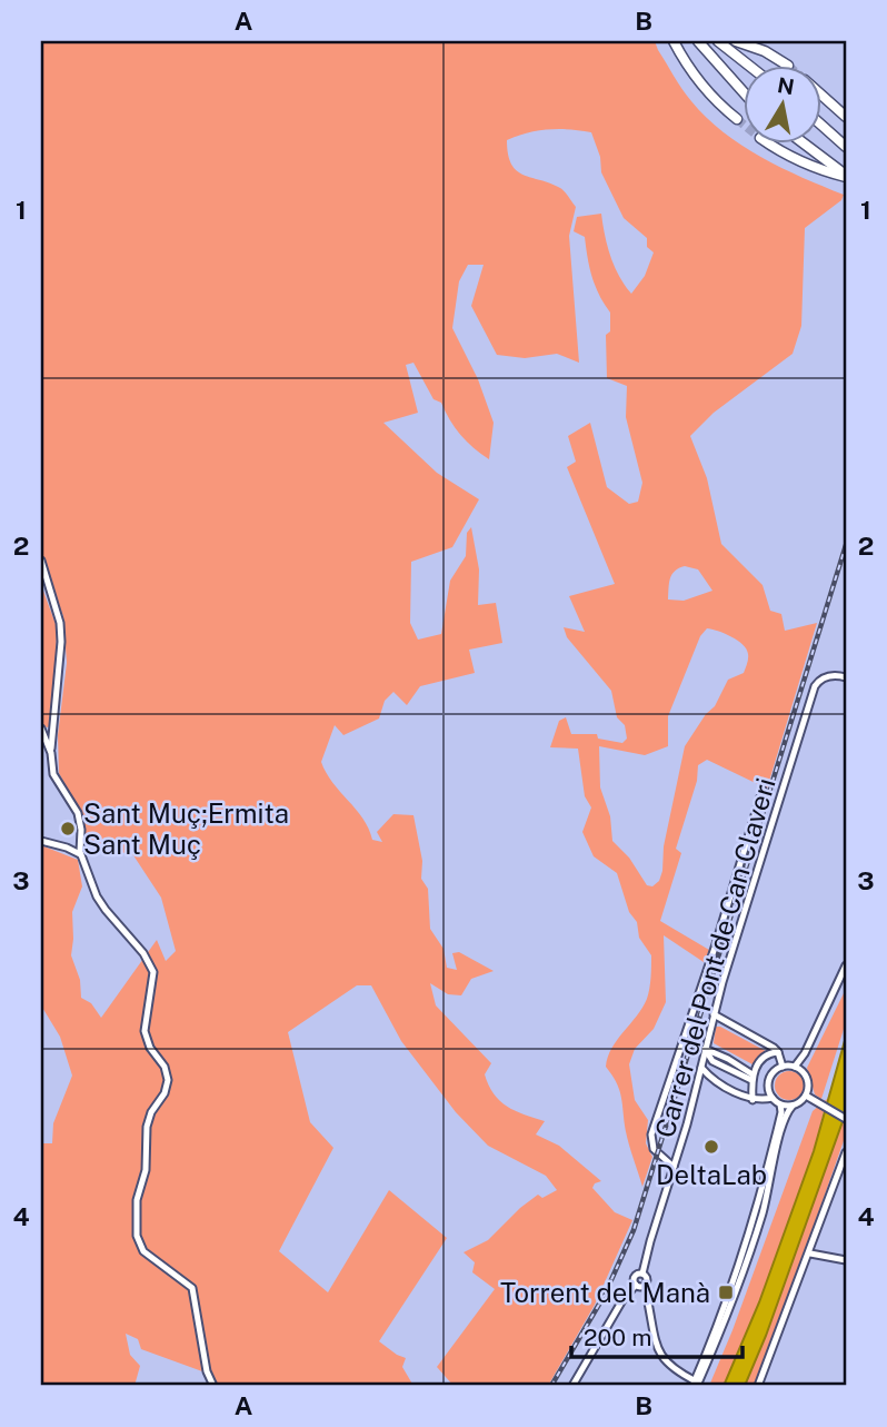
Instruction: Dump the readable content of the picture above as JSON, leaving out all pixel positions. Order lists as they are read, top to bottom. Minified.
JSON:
{"streets":{"street":["Carrer del Pont de Can Claveri"]},"places":{"other":["Sant Muç;Ermita Sant Muç","DeltaLab"],"transit":["Torrent del Manà"]},"scale_bar":"200 m","north":"top","grid":{"columns":["A","B"],"rows":["1","2","3","4"]}}
